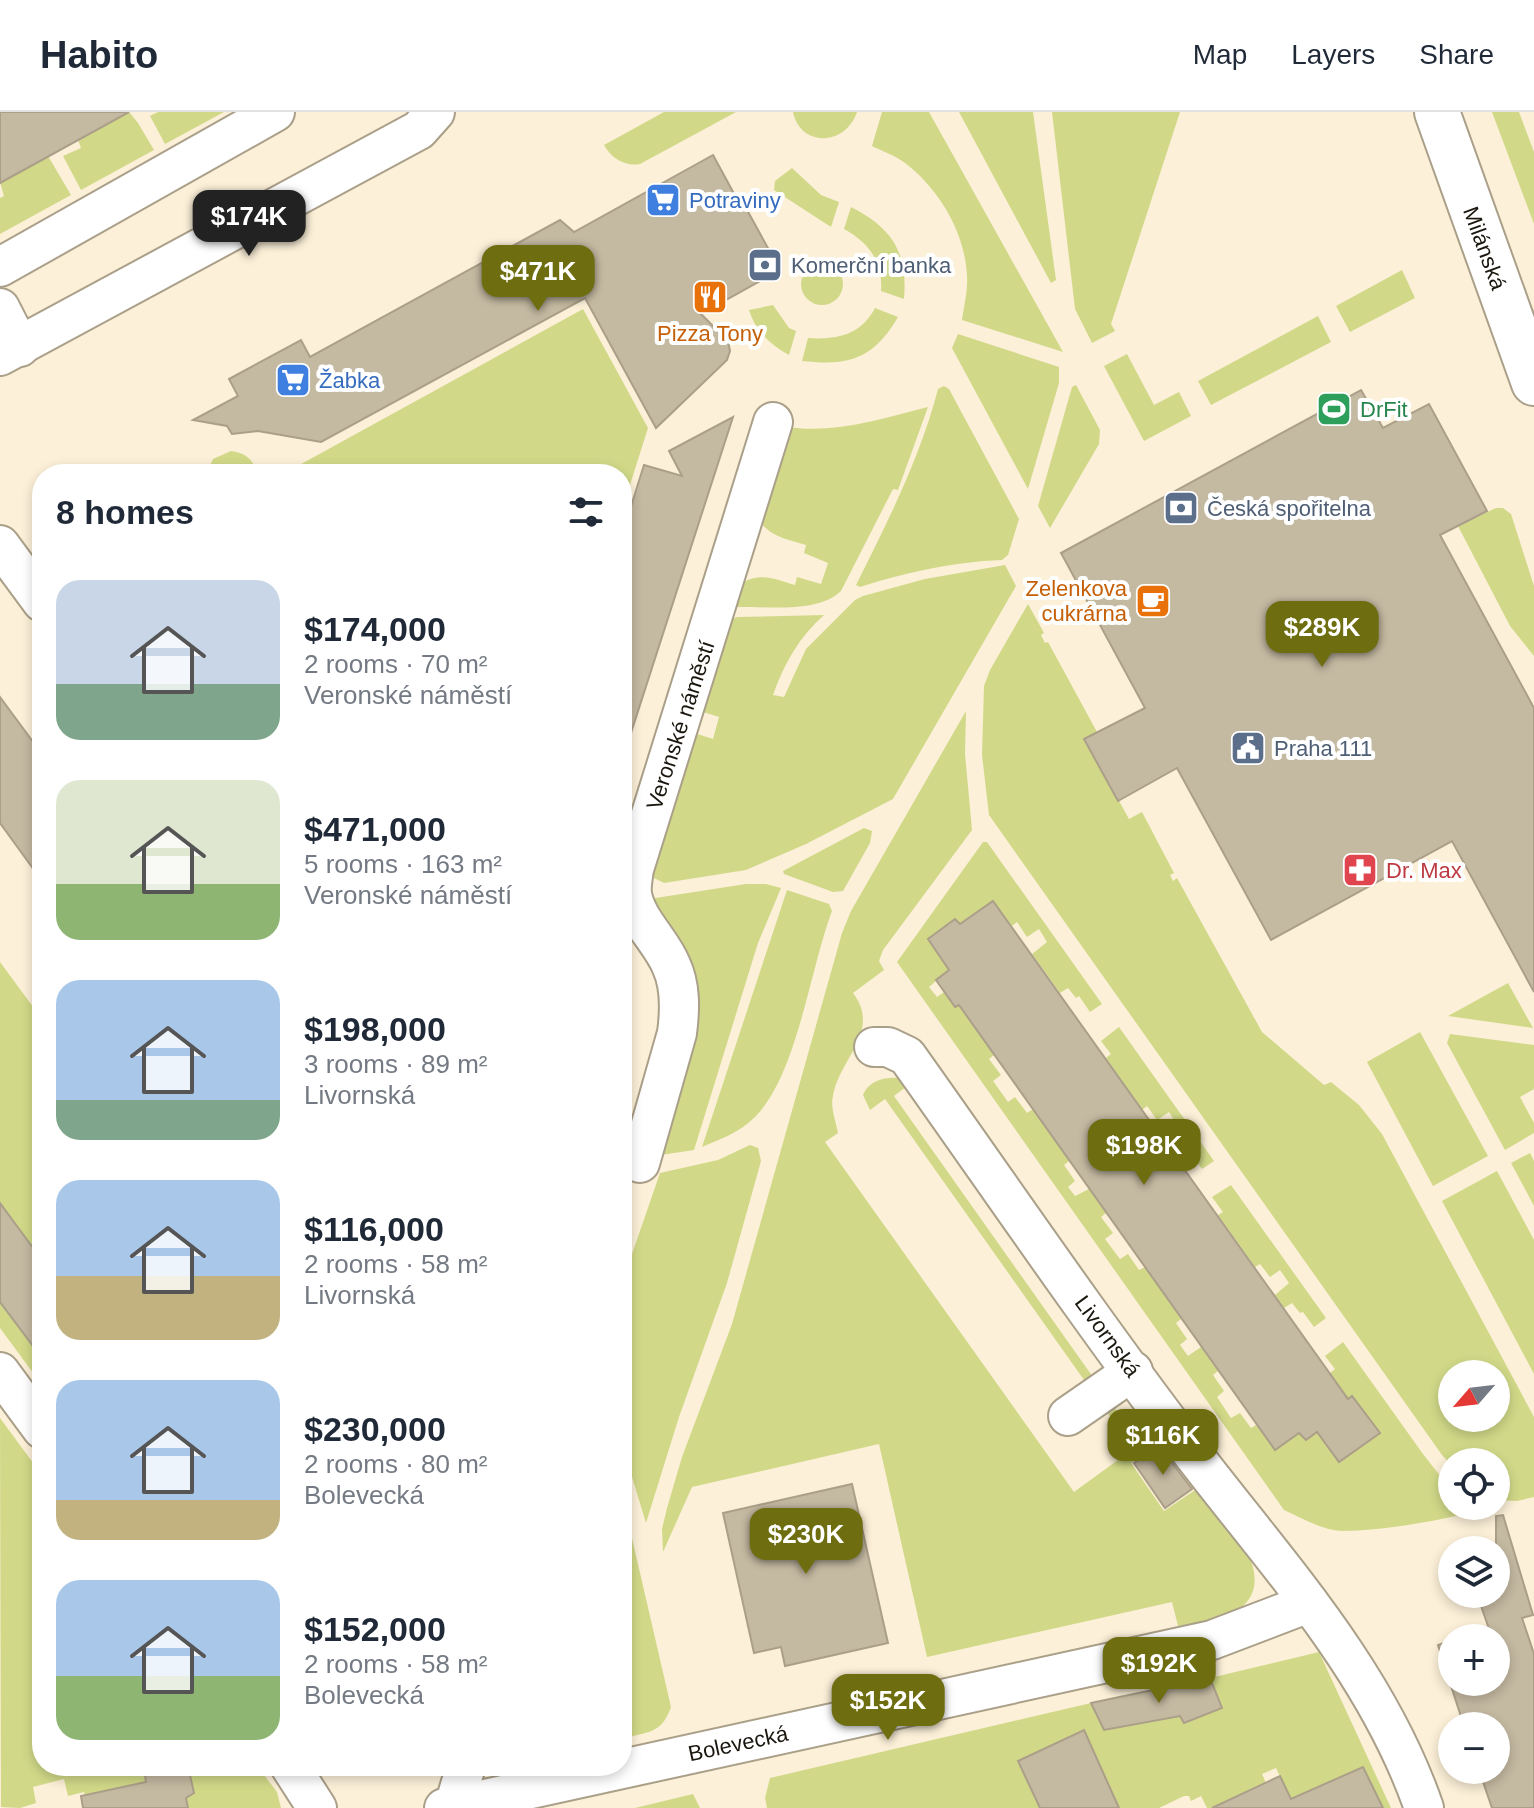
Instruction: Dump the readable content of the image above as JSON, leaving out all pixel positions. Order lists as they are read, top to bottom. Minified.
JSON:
{"streets":{"street":["Milánská","Veronské náměstí","Livornská","Bolevecká"]},"crossings":[["Livornská","Bolevecká"]],"places":{"supermarket":["Potraviny","Žabka"],"bank":["Komerční banka","Česká spořitelna"],"restaurant":["Pizza Tony"],"sports":["DrFit"],"cafe":["Zelenkova cukrárna"],"public building":["Praha 111"],"pharmacy":["Dr. Max"]},"north":"bottom left","page":{"header":"Habito","nav":["Map","Layers","Share"],"price":["$174K","$471K","$289K","$198K","$116K","$230K","$192K","$152K"],"heading":"8 homes","list":[{"name":"$174,000","note":"2 rooms · 70 m² · Veronské náměstí"},{"name":"$471,000","note":"5 rooms · 163 m² · Veronské náměstí"},{"name":"$198,000","note":"3 rooms · 89 m² · Livornská"},{"name":"$116,000","note":"2 rooms · 58 m² · Livornská"},{"name":"$230,000","note":"2 rooms · 80 m² · Bolevecká"},{"name":"$152,000","note":"2 rooms · 58 m² · Bolevecká"}],"map_buttons":["+","−"]}}
